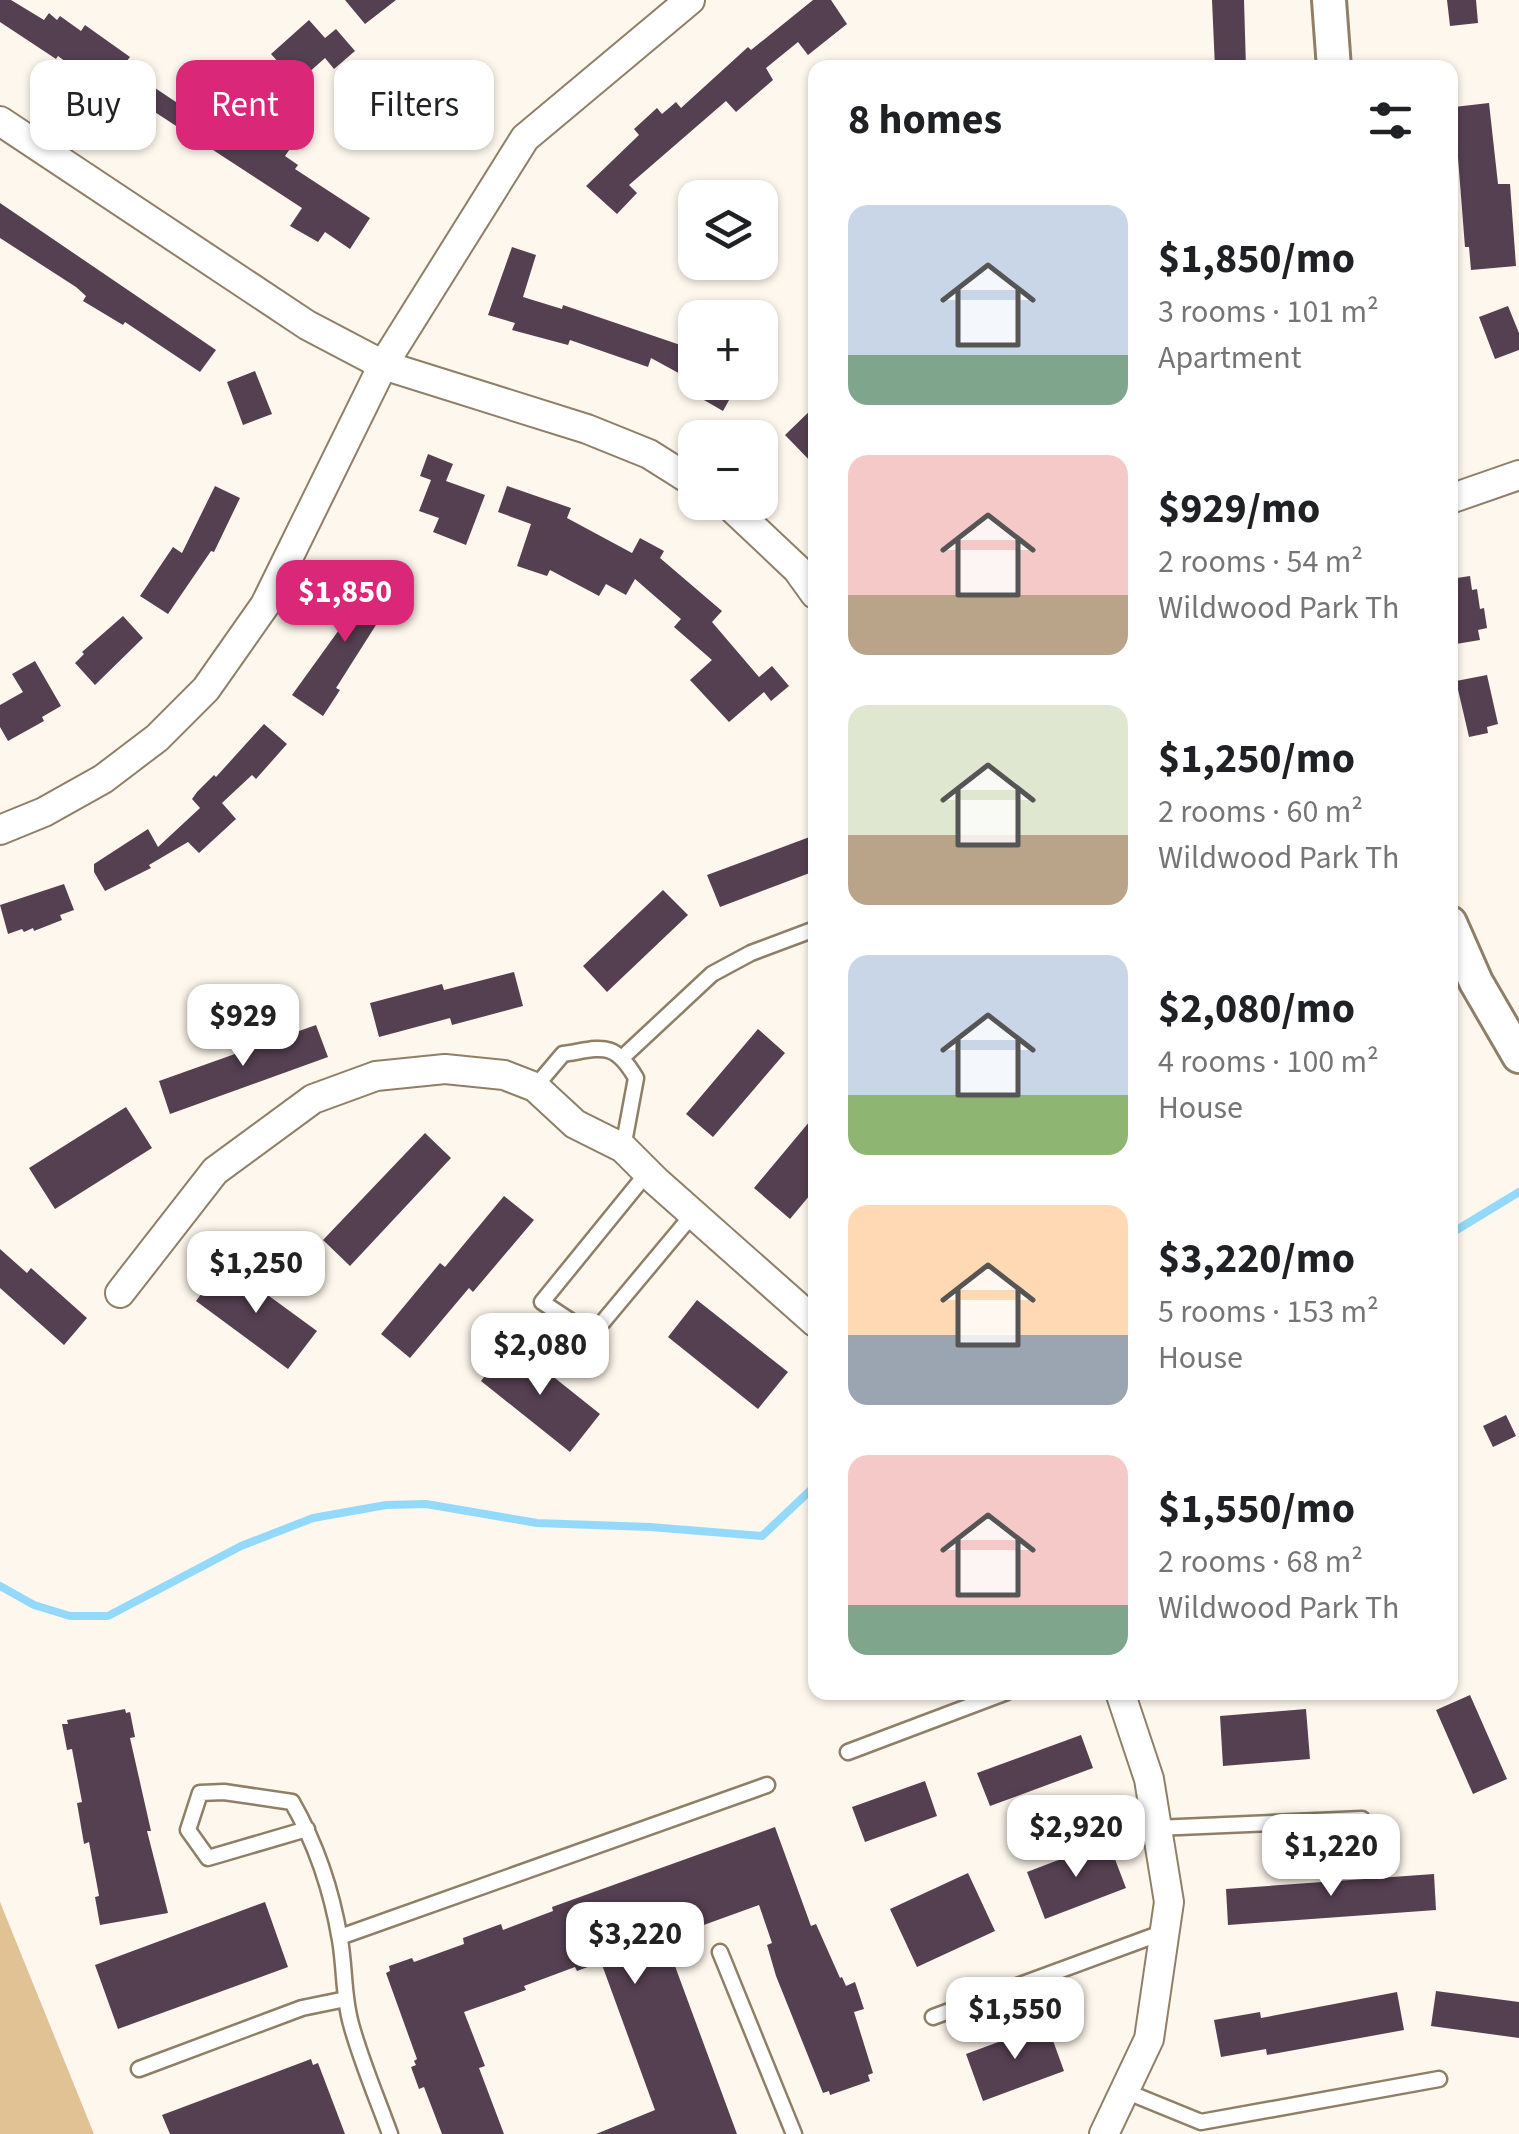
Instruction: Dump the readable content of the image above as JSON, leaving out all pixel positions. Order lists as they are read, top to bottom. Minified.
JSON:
{"page":{"chip":["Buy","Rent","Filters"],"heading":"8 homes","map_buttons":["+","−"],"list":[{"name":"$1,850/mo","note":"3 rooms · 101 m² · Apartment"},{"name":"$929/mo","note":"2 rooms · 54 m² · Wildwood Park Th"},{"name":"$1,250/mo","note":"2 rooms · 60 m² · Wildwood Park Th"},{"name":"$2,080/mo","note":"4 rooms · 100 m² · House"},{"name":"$3,220/mo","note":"5 rooms · 153 m² · House"},{"name":"$1,550/mo","note":"2 rooms · 68 m² · Wildwood Park Th"}],"price":["$1,850","$929","$1,250","$2,080","$2,920","$1,220","$3,220","$1,550"]}}
